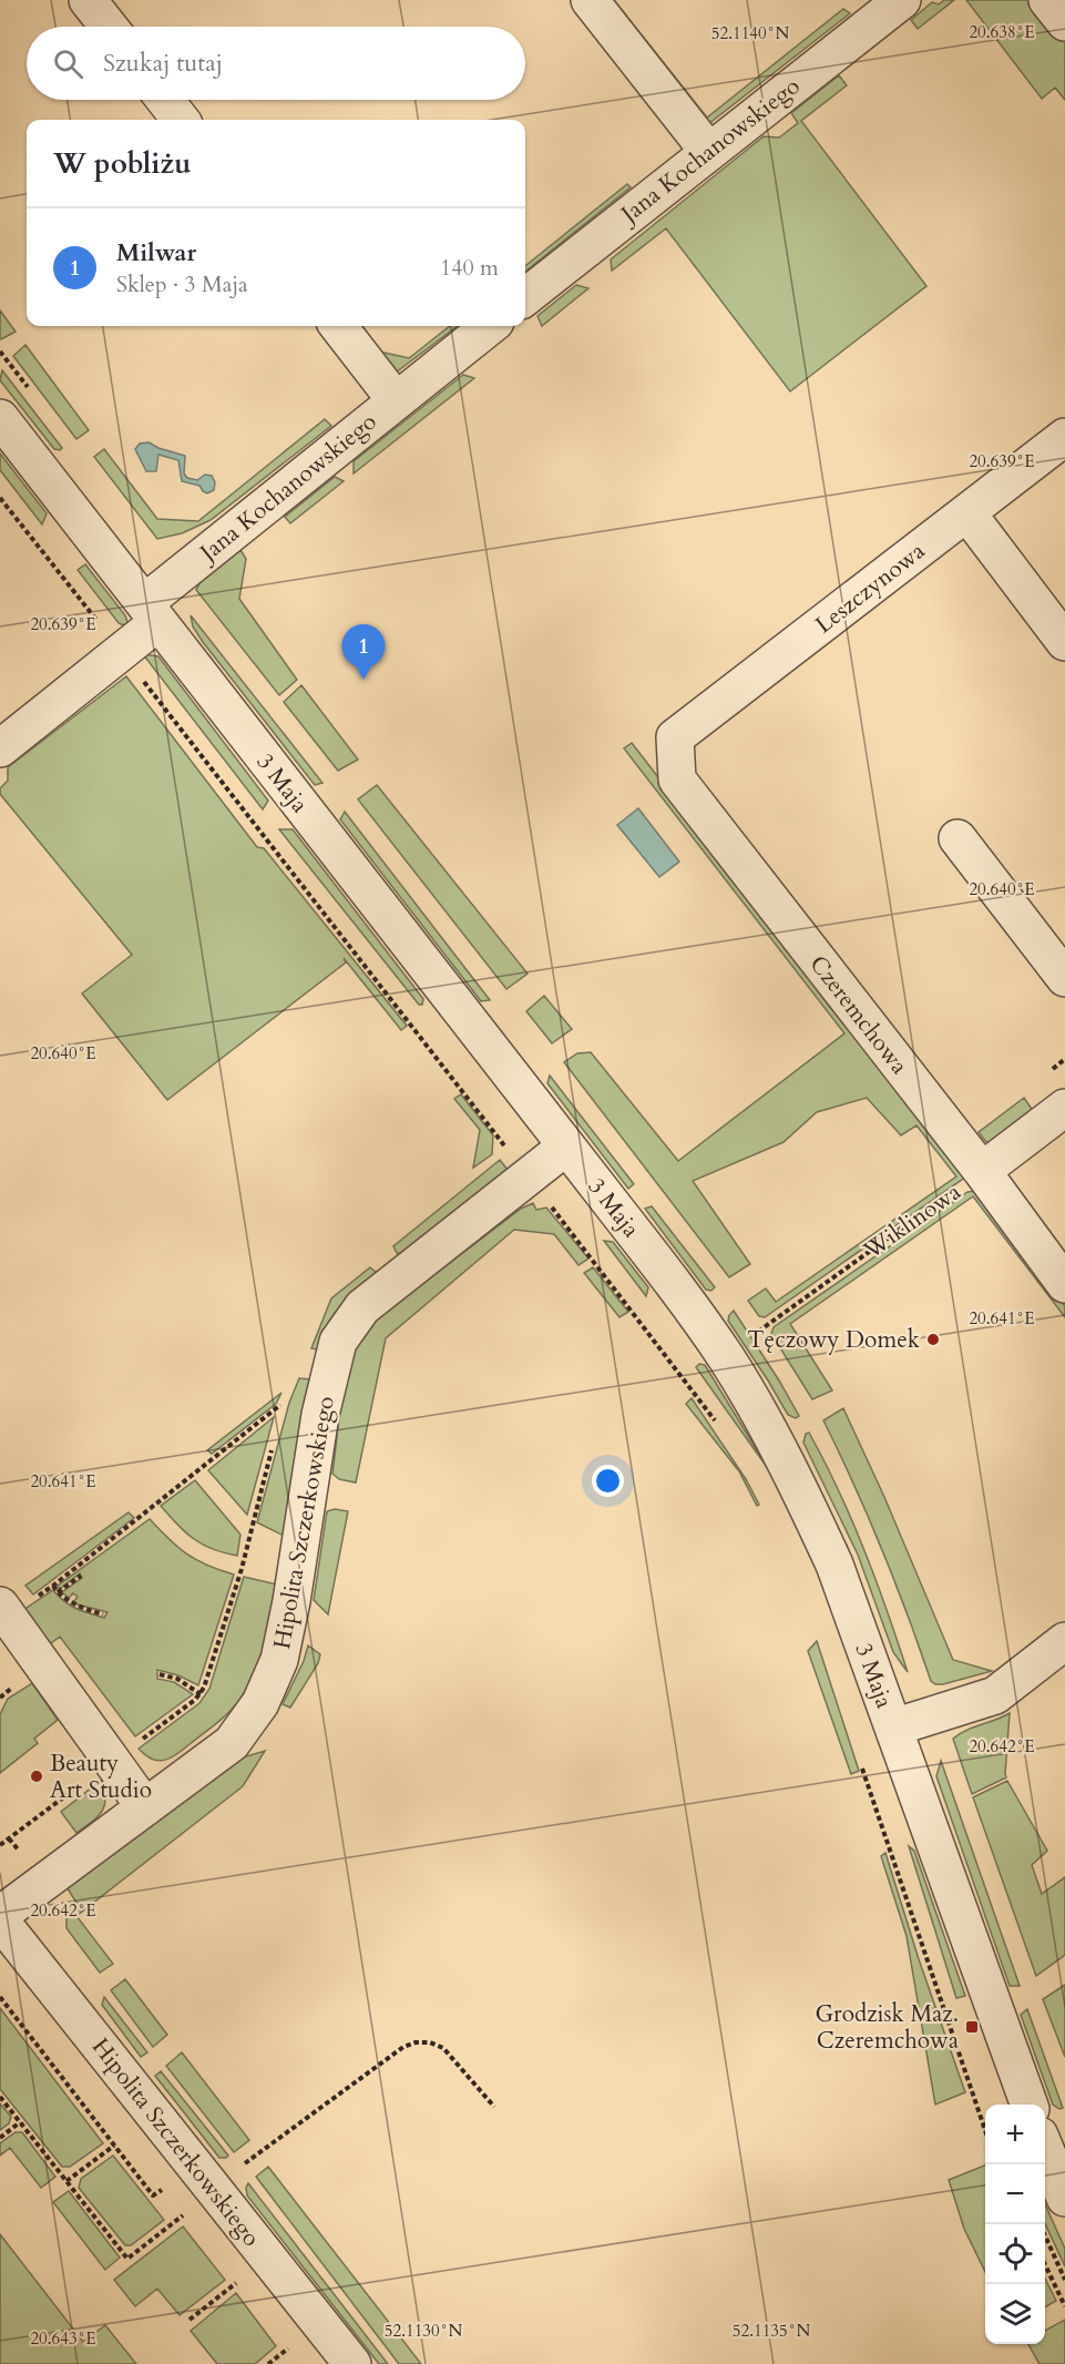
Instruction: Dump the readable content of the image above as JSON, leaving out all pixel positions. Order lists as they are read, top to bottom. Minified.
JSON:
{"streets":{"street":["Jana Kochanowskiego","Leszczynowa","3 Maja","Czeremchowa","Wiklinowa","Hipolita Szczerkowskiego"]},"crossings":[["Jana Kochanowskiego","3 Maja"],["Leszczynowa","Czeremchowa"],["3 Maja","Hipolita Szczerkowskiego"],["Czeremchowa","Wiklinowa"]],"places":{"other":["Tęczowy Domek","Beauty Art Studio"],"transit":["Grodzisk Maz. Czeremchowa"]},"page":{"search":"Szukaj tutaj","heading":"W pobliżu","list":[{"mark":"1","name":"Milwar","note":"Sklep · 3 Maja","value":"140 m"}],"pins":"1","map_buttons":["+","−"]},"coordinates":["20.638°E","52.1140°N","20.639°E","20.640°E","20.641°E","20.642°E","52.1130°N","52.1135°N","20.643°E"]}
